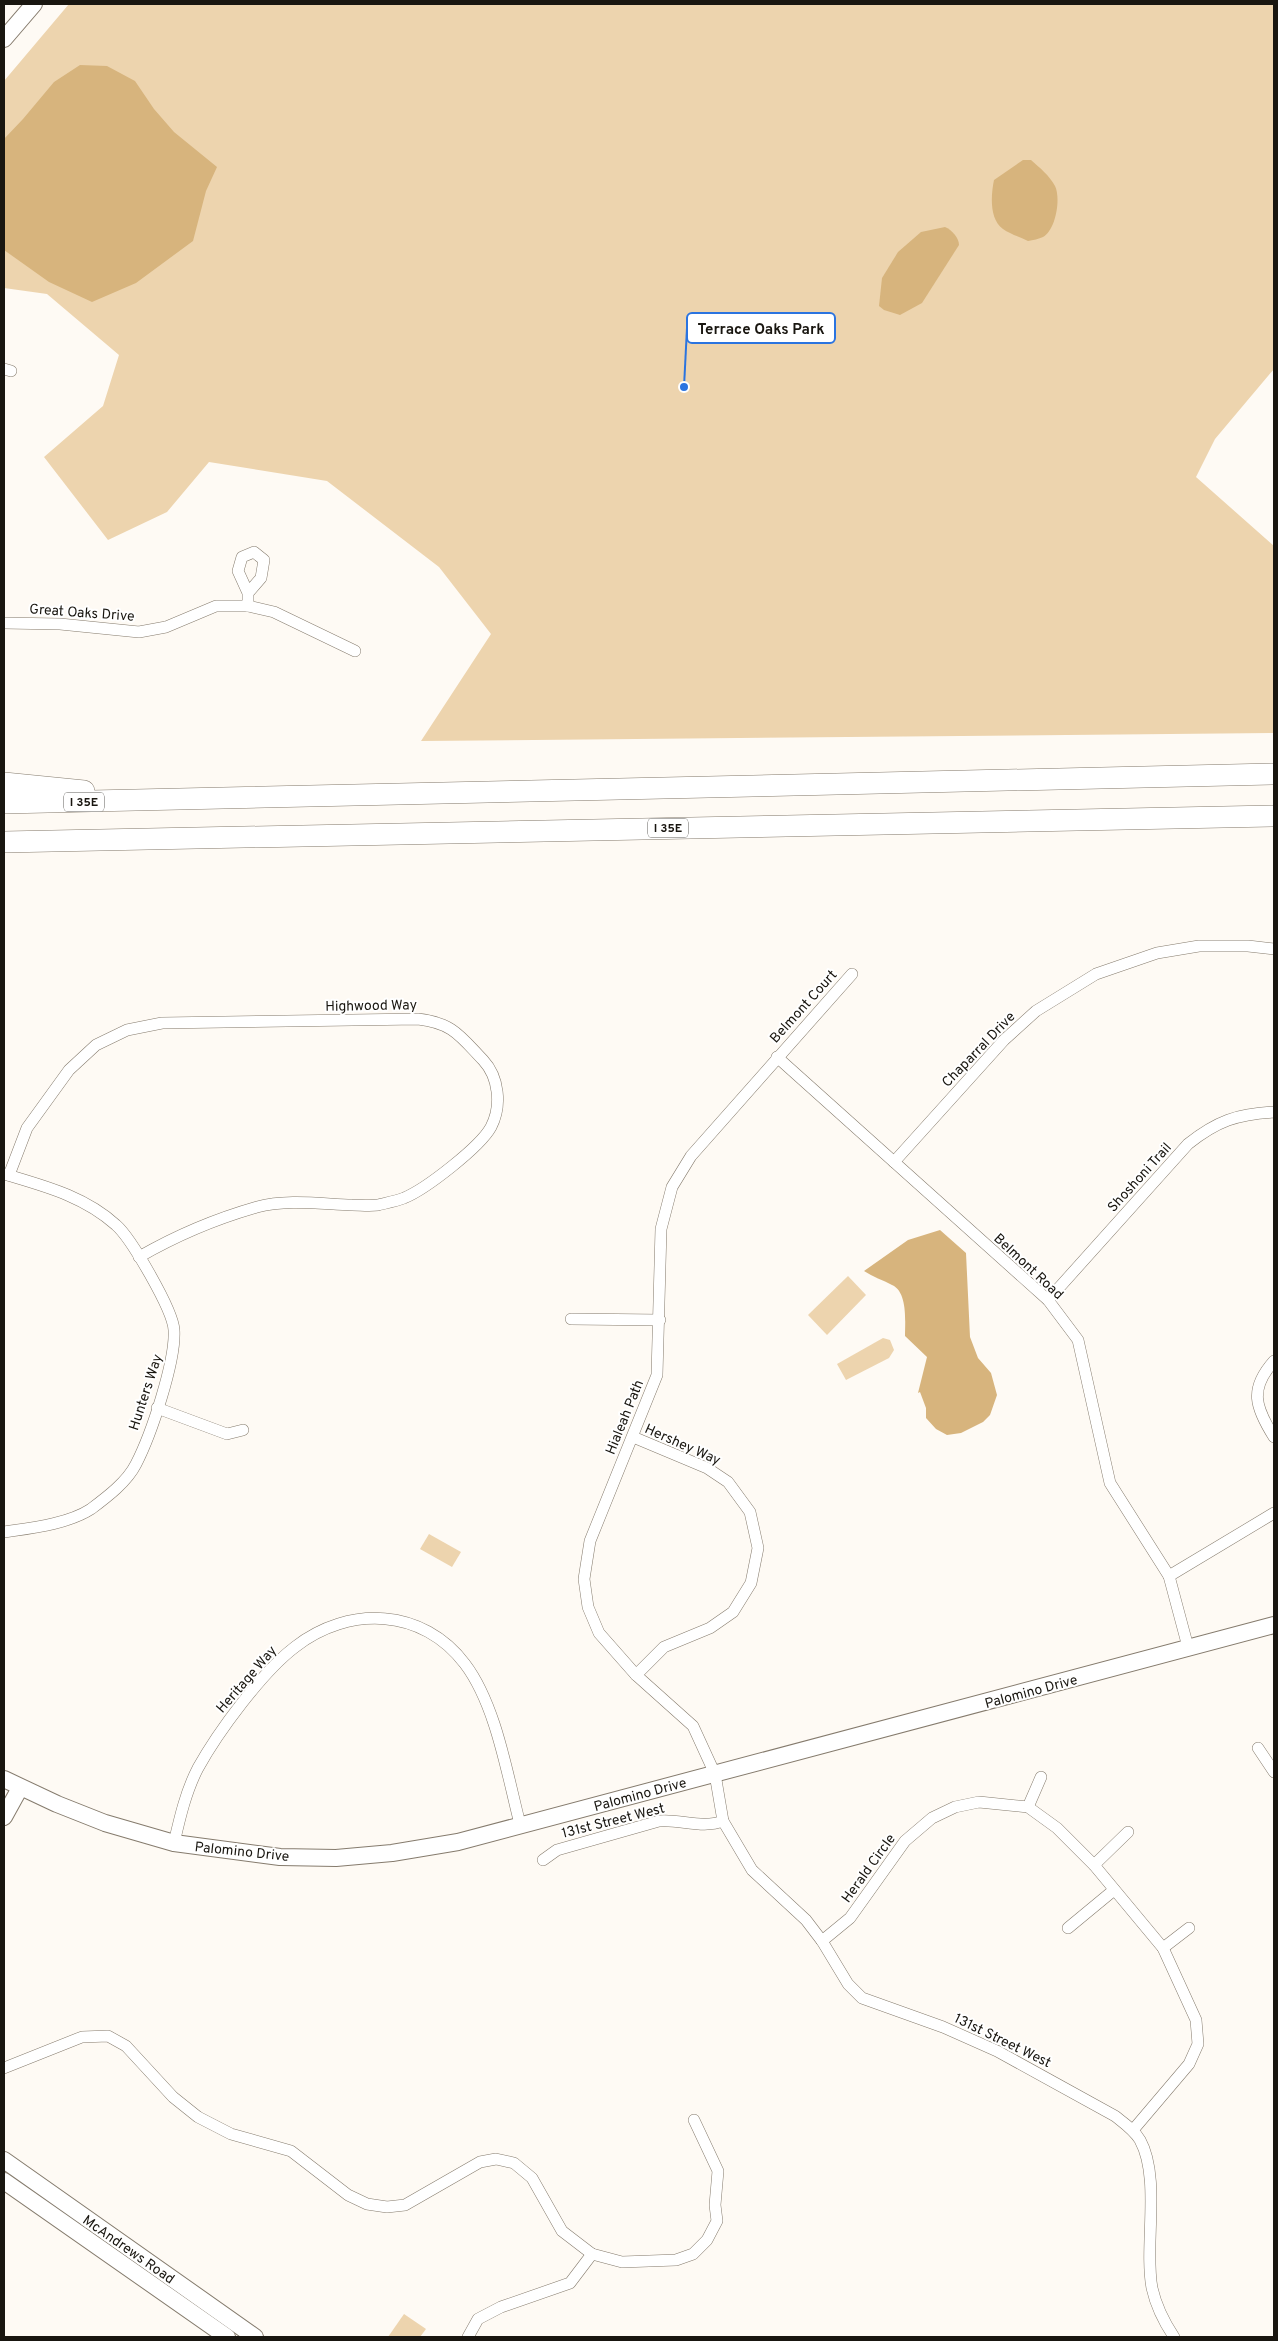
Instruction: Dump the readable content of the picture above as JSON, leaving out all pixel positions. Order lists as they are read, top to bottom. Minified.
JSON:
{"streets":{"highway":["I 35E"],"street":["Great Oaks Drive","Highwood Way","Belmont Court","Chaparral Drive","Shoshoni Trail","Belmont Road","Hunters Way","Hialeah Path","Hershey Way","Heritage Way","Palomino Drive","131st Street West","Herald Circle","McAndrews Road"]},"crossings":[["Highwood Way","Hunters Way"],["Belmont Court","Belmont Road"],["Belmont Court","Hialeah Path"],["Chaparral Drive","Belmont Road"],["Shoshoni Trail","Belmont Road"],["Belmont Road","Hialeah Path"],["Belmont Road","Palomino Drive"],["Hialeah Path","Hershey Way"],["Hialeah Path","Palomino Drive"],["Hialeah Path","131st Street West"],["Heritage Way","Palomino Drive"],["Palomino Drive","131st Street West"],["131st Street West","Herald Circle"]],"places":["Terrace Oaks Park"]}
